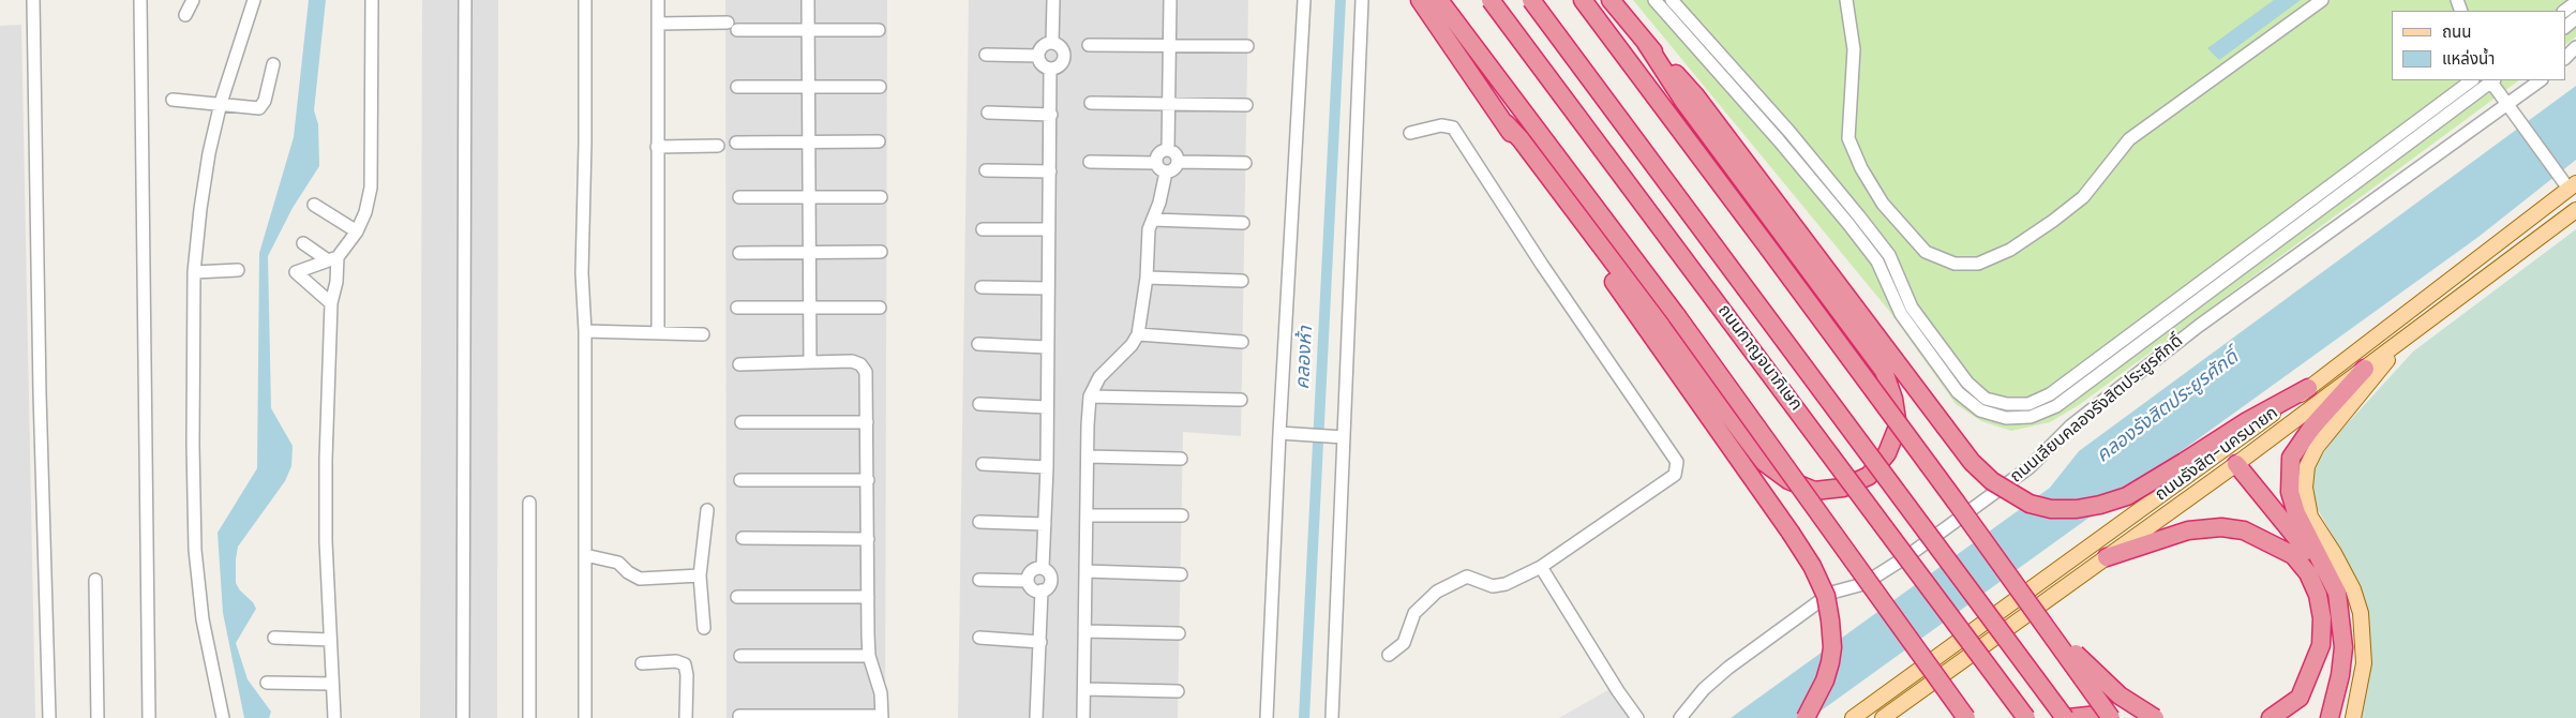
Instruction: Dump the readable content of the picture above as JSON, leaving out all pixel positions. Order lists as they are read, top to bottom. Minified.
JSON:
{"streets":{"highway":["ถนนกาญจนาภิเษก"],"main road":["ถนนรังสิต-นครนายก"],"street":["ถนนเลียบคลองรังสิตประยูรศักดิ์"]},"water":["คลองห้า","คลองรังสิตประยูรศักดิ์"],"legend":["ถนน","แหล่งน้ำ"]}
